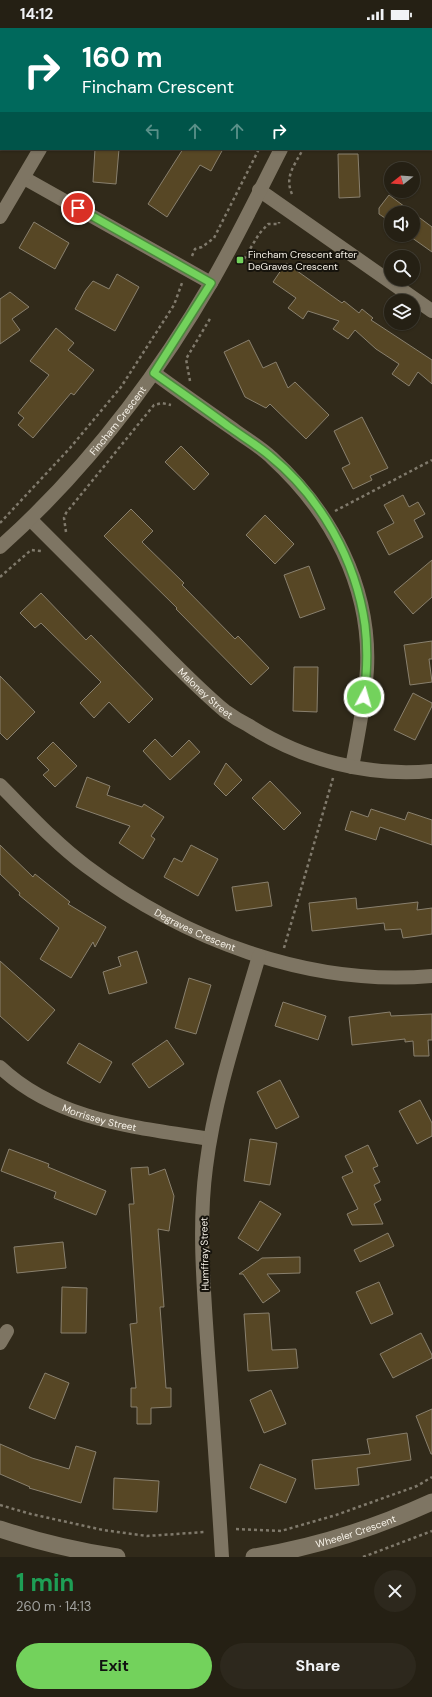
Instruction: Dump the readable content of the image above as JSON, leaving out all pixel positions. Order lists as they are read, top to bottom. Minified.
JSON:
{"streets":{"street":["Fincham Crescent","Maloney Street","Degraves Crescent","Morrissey Street","Humffray Street","Wheeler Crescent"]},"crossings":[["Fincham Crescent","Maloney Street"],["Degraves Crescent","Humffray Street"],["Morrissey Street","Humffray Street"]],"places":{"transit":["Fincham Crescent after DeGraves Crescent"]},"north":"left","page":{"status":"14:12","turn":["160 m","Fincham Crescent"],"heading":["1 min","260 m · 14:13"],"buttons":["Exit","Share"]}}
